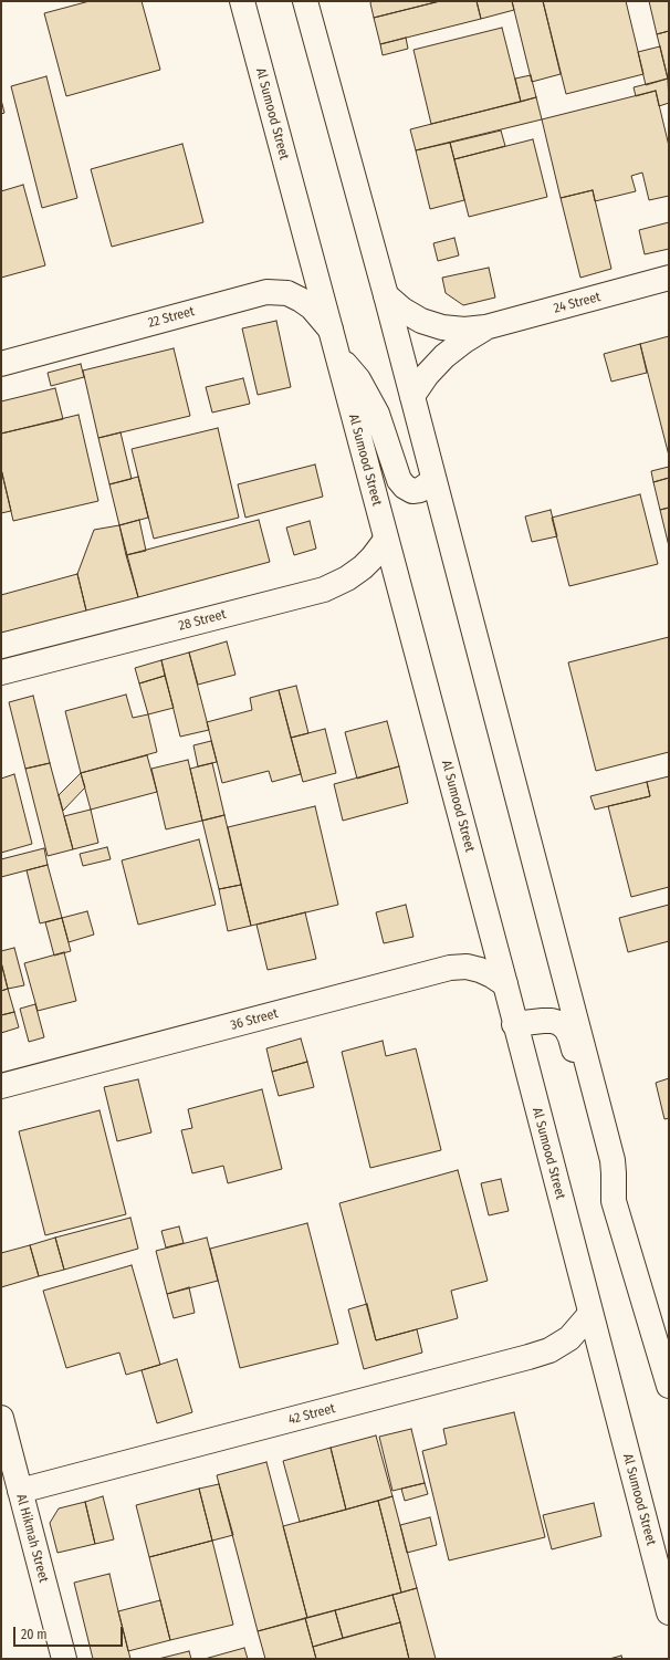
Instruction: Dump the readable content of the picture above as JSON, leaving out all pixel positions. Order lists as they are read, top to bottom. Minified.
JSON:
{"streets":{"street":["Al Sumood Street","24 Street","22 Street","28 Street","36 Street","42 Street","Al Hikmah Street"]},"crossings":[["Al Sumood Street","22 Street"],["Al Sumood Street","28 Street"],["Al Sumood Street","36 Street"],["Al Sumood Street","42 Street"],["42 Street","Al Hikmah Street"]],"scale_bar":"20 m"}
